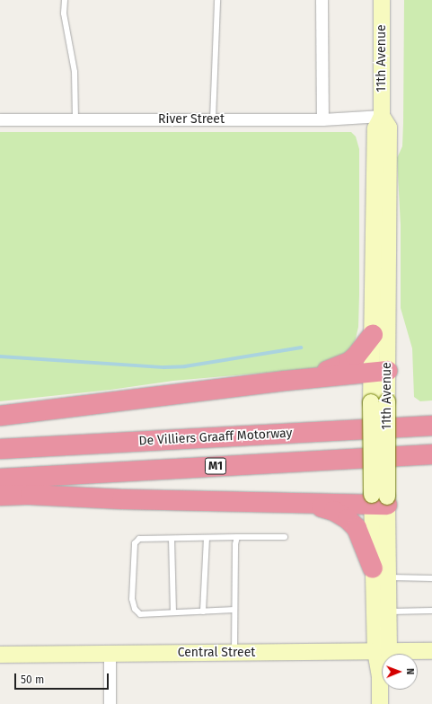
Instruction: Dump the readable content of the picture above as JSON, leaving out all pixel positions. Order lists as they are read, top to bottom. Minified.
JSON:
{"streets":{"highway":["De Villiers Graaff Motorway","M1"],"main road":["11th Avenue","Central Street"],"street":["River Street"]},"crossings":[["11th Avenue","River Street"],["11th Avenue","Central Street"]],"scale_bar":"50 m","north":"right"}
